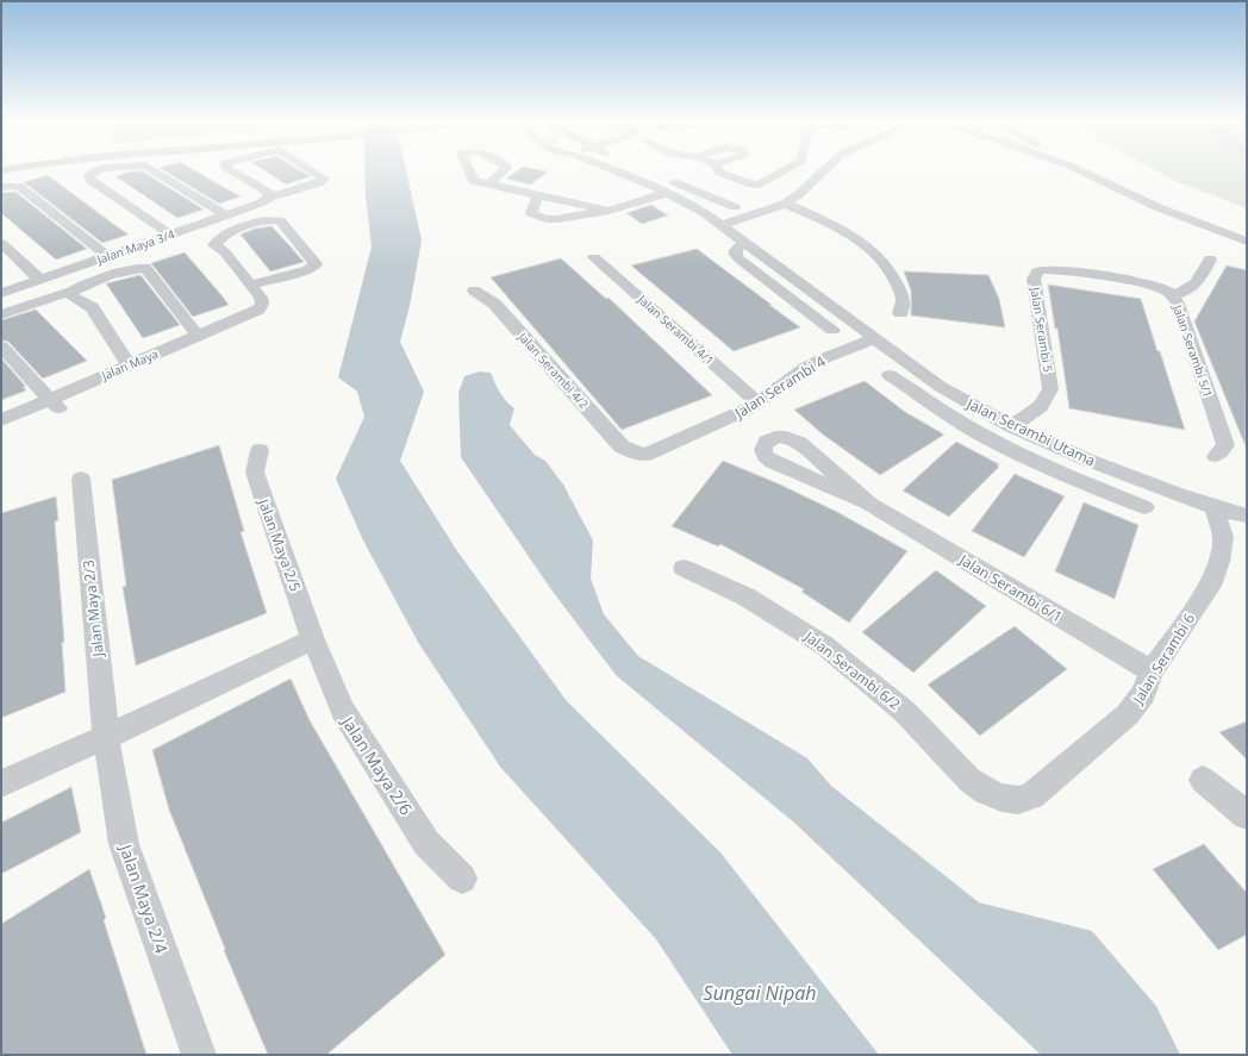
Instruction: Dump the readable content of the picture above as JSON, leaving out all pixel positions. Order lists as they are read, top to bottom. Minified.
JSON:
{"streets":{"street":["Jalan Maya 3/4","Jalan Serambi 4/1","Jalan Serambi 5","Jalan Serambi 5/1","Jalan Maya","Jalan Serambi 4/2","Jalan Serambi 4","Jalan Serambi Utama","Jalan Maya 2/5","Jalan Serambi 6/1","Jalan Maya 2/3","Jalan Serambi 6","Jalan Serambi 6/2","Jalan Maya 2/6","Jalan Maya 2/4"]},"crossings":[["Jalan Serambi 4/1","Jalan Serambi 4"],["Jalan Serambi 5","Jalan Serambi 5/1"],["Jalan Serambi 5","Jalan Serambi Utama"],["Jalan Serambi 4/2","Jalan Serambi 4"],["Jalan Serambi 4","Jalan Serambi Utama"],["Jalan Serambi Utama","Jalan Serambi 6"],["Jalan Maya 2/5","Jalan Maya 2/6"],["Jalan Serambi 6/1","Jalan Serambi 6"],["Jalan Maya 2/3","Jalan Maya 2/4"],["Jalan Serambi 6","Jalan Serambi 6/2"]],"water":["Sungai Nipah"]}
